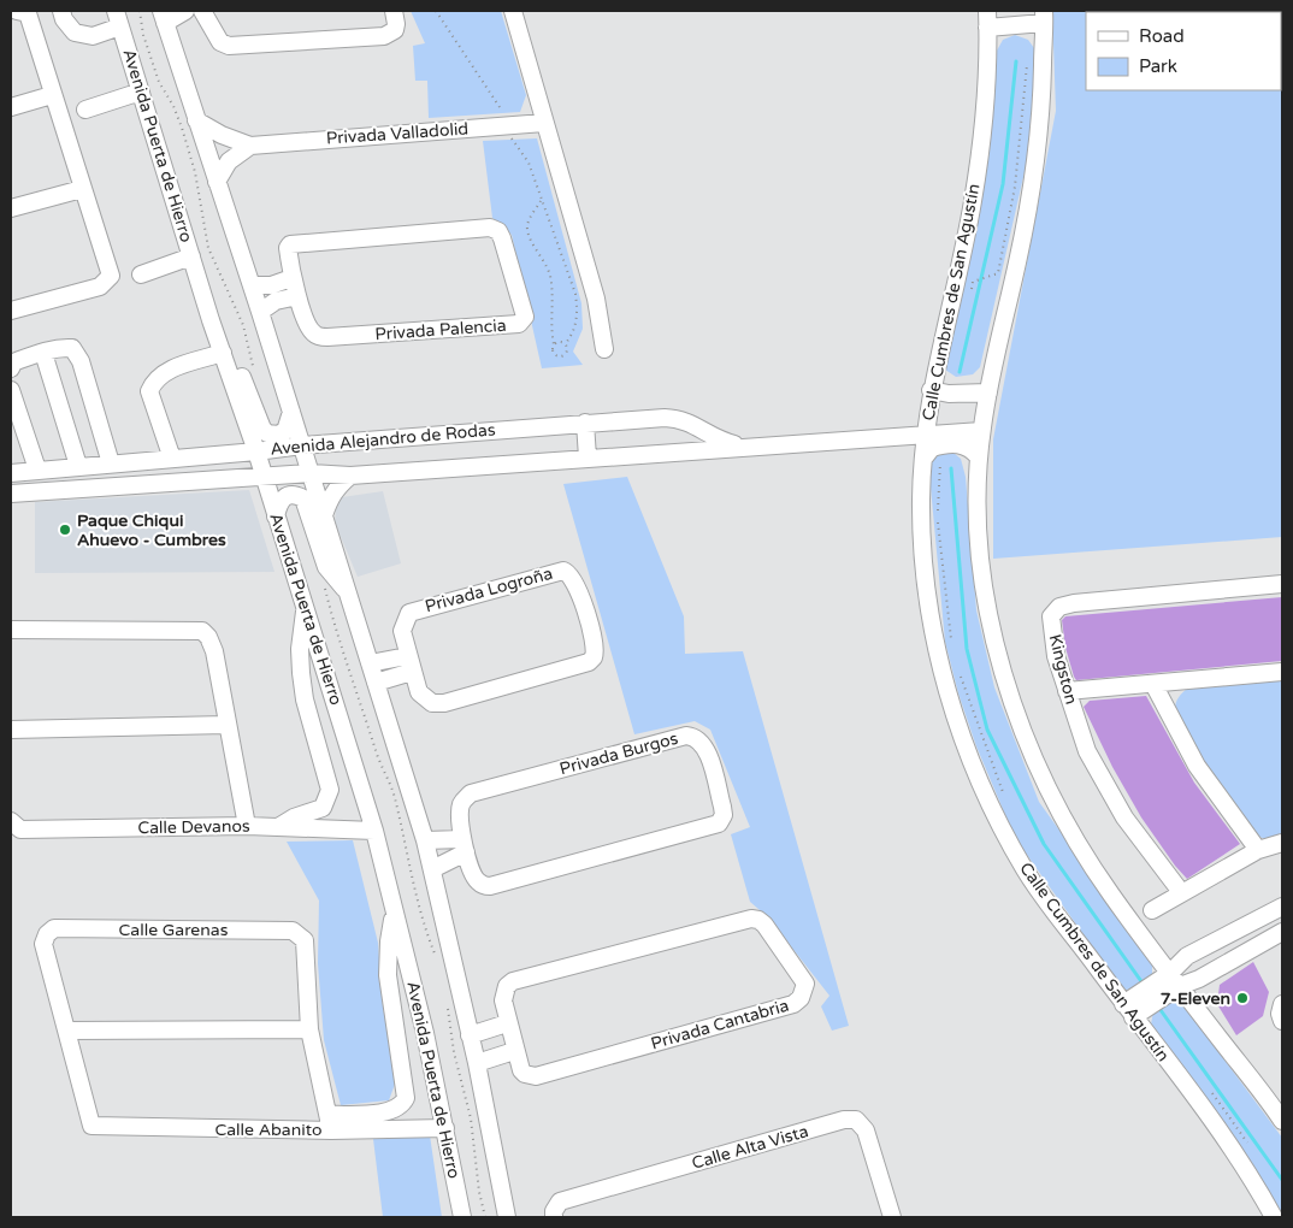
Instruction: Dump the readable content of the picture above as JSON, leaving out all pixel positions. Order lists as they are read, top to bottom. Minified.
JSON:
{"streets":{"street":["Privada Valladolid","Avenida Puerta de Hierro","Calle Cumbres de San Agustín","Privada Palencia","Avenida Alejandro de Rodas","Privada Logroña","Kingston","Privada Burgos","Calle Devanos","Calle Garenas","Privada Cantabria","Calle Abanito","Calle Alta Vista"]},"crossings":[["Avenida Puerta de Hierro","Avenida Alejandro de Rodas"],["Avenida Puerta de Hierro","Calle Devanos"],["Avenida Puerta de Hierro","Calle Abanito"],["Calle Cumbres de San Agustín","Avenida Alejandro de Rodas"],["Calle Garenas","Calle Abanito"]],"places":["Paque Chiqui Ahuevo - Cumbres","7-Eleven"],"legend":["Road","Park"]}
